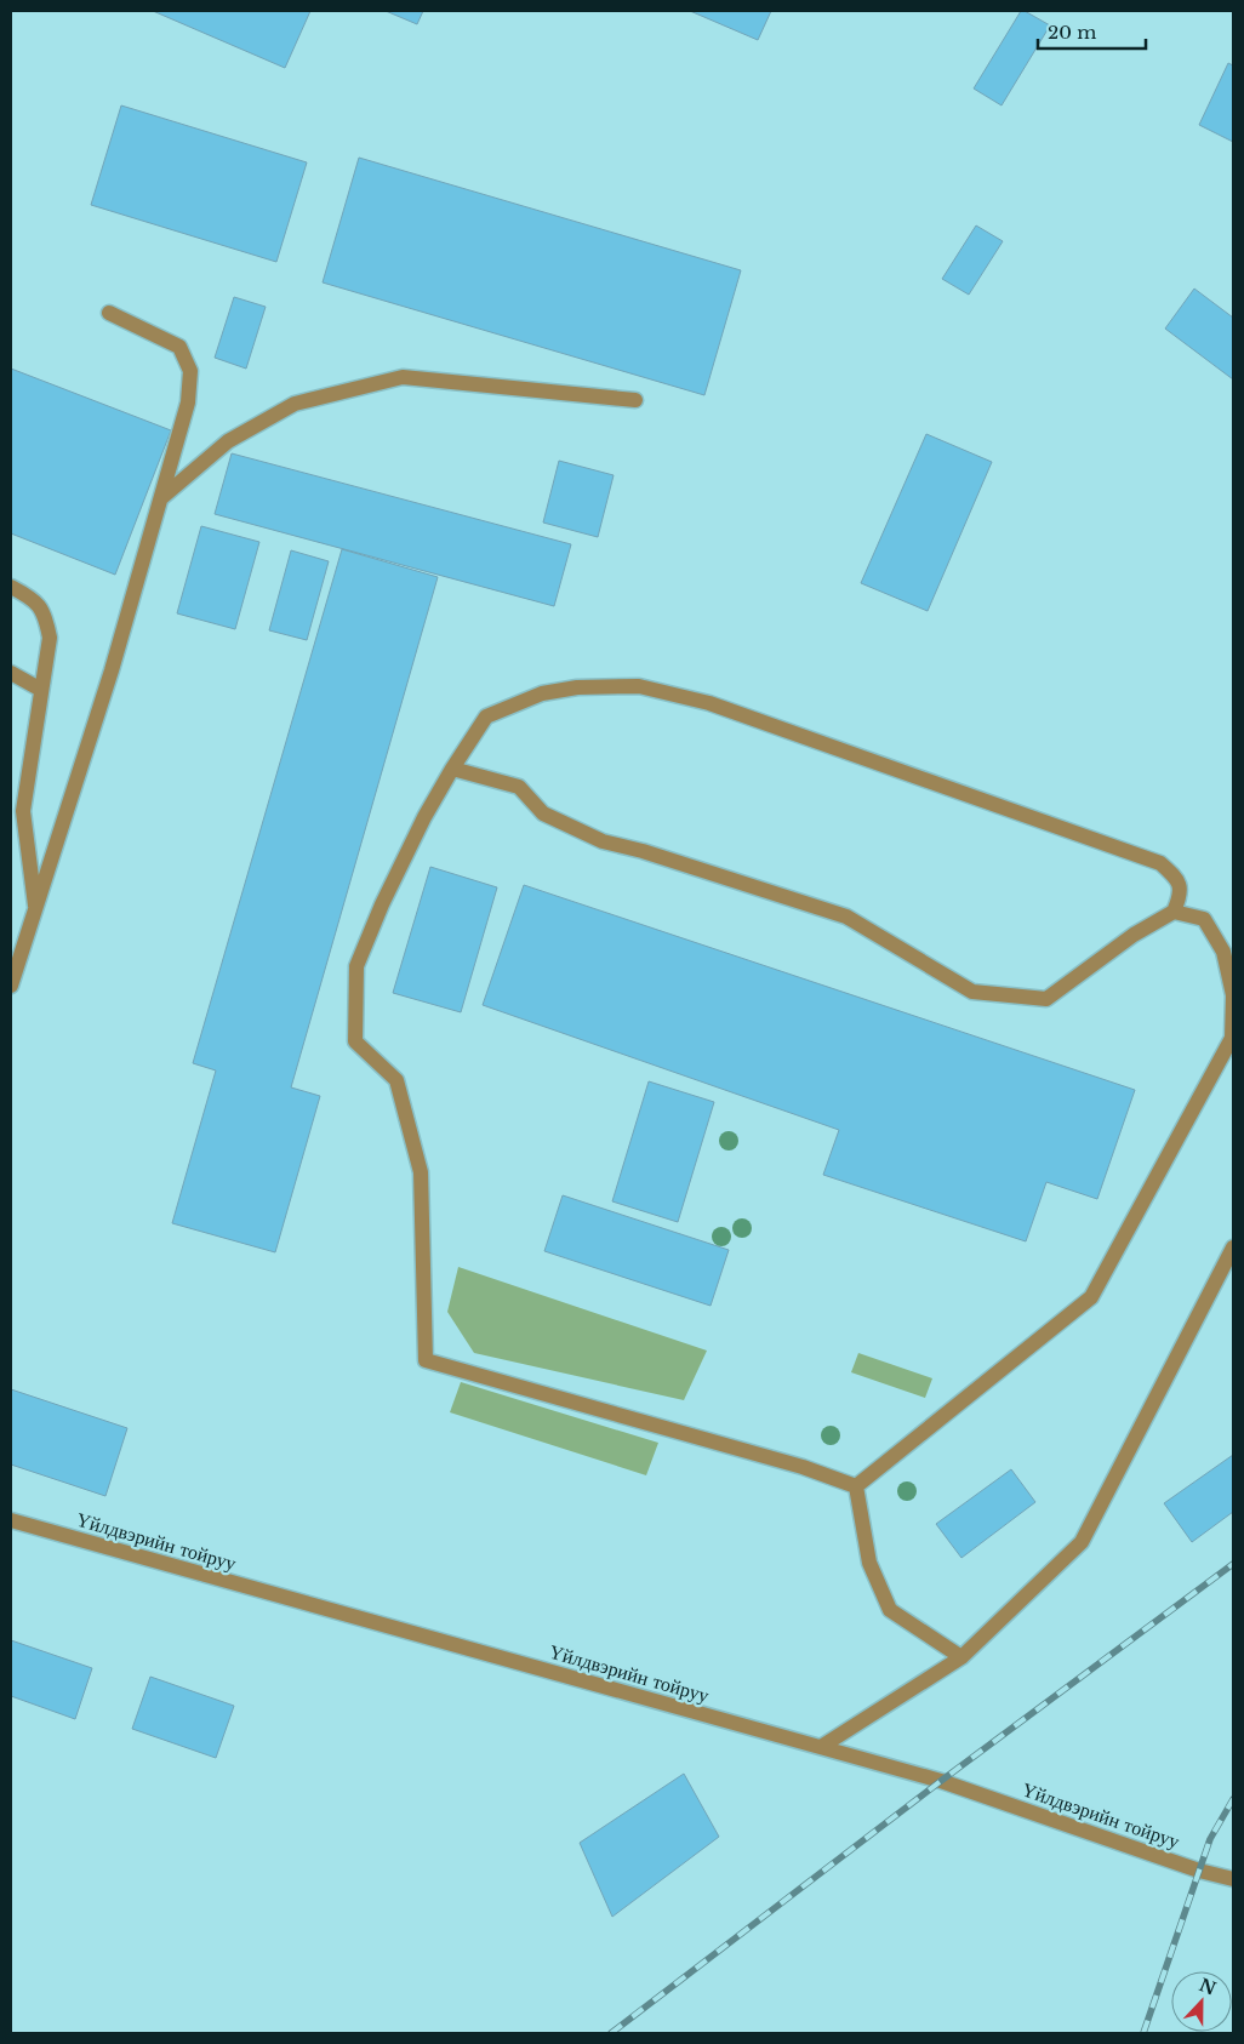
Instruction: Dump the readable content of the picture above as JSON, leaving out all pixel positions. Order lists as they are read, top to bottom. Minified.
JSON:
{"streets":{"lane":["Үйлдвэрийн тойруу"]},"scale_bar":"20 m","north":"top"}
